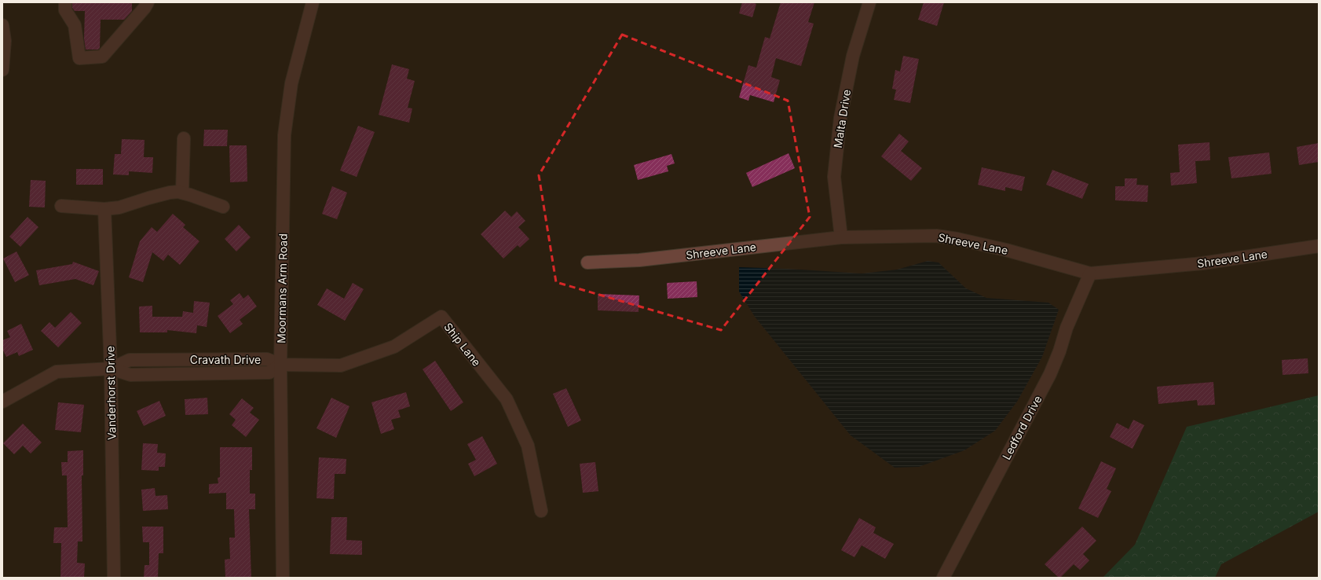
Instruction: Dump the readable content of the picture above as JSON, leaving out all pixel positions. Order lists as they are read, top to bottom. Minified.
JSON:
{"streets":{"street":["Malta Drive","Shreeve Lane","Moormans Arm Road","Ship Lane","Cravath Drive","Vanderhorst Drive","Ledford Drive"]},"crossings":[["Malta Drive","Shreeve Lane"],["Shreeve Lane","Ledford Drive"],["Moormans Arm Road","Ship Lane"],["Moormans Arm Road","Cravath Drive"],["Ship Lane","Cravath Drive"],["Cravath Drive","Vanderhorst Drive"]]}
